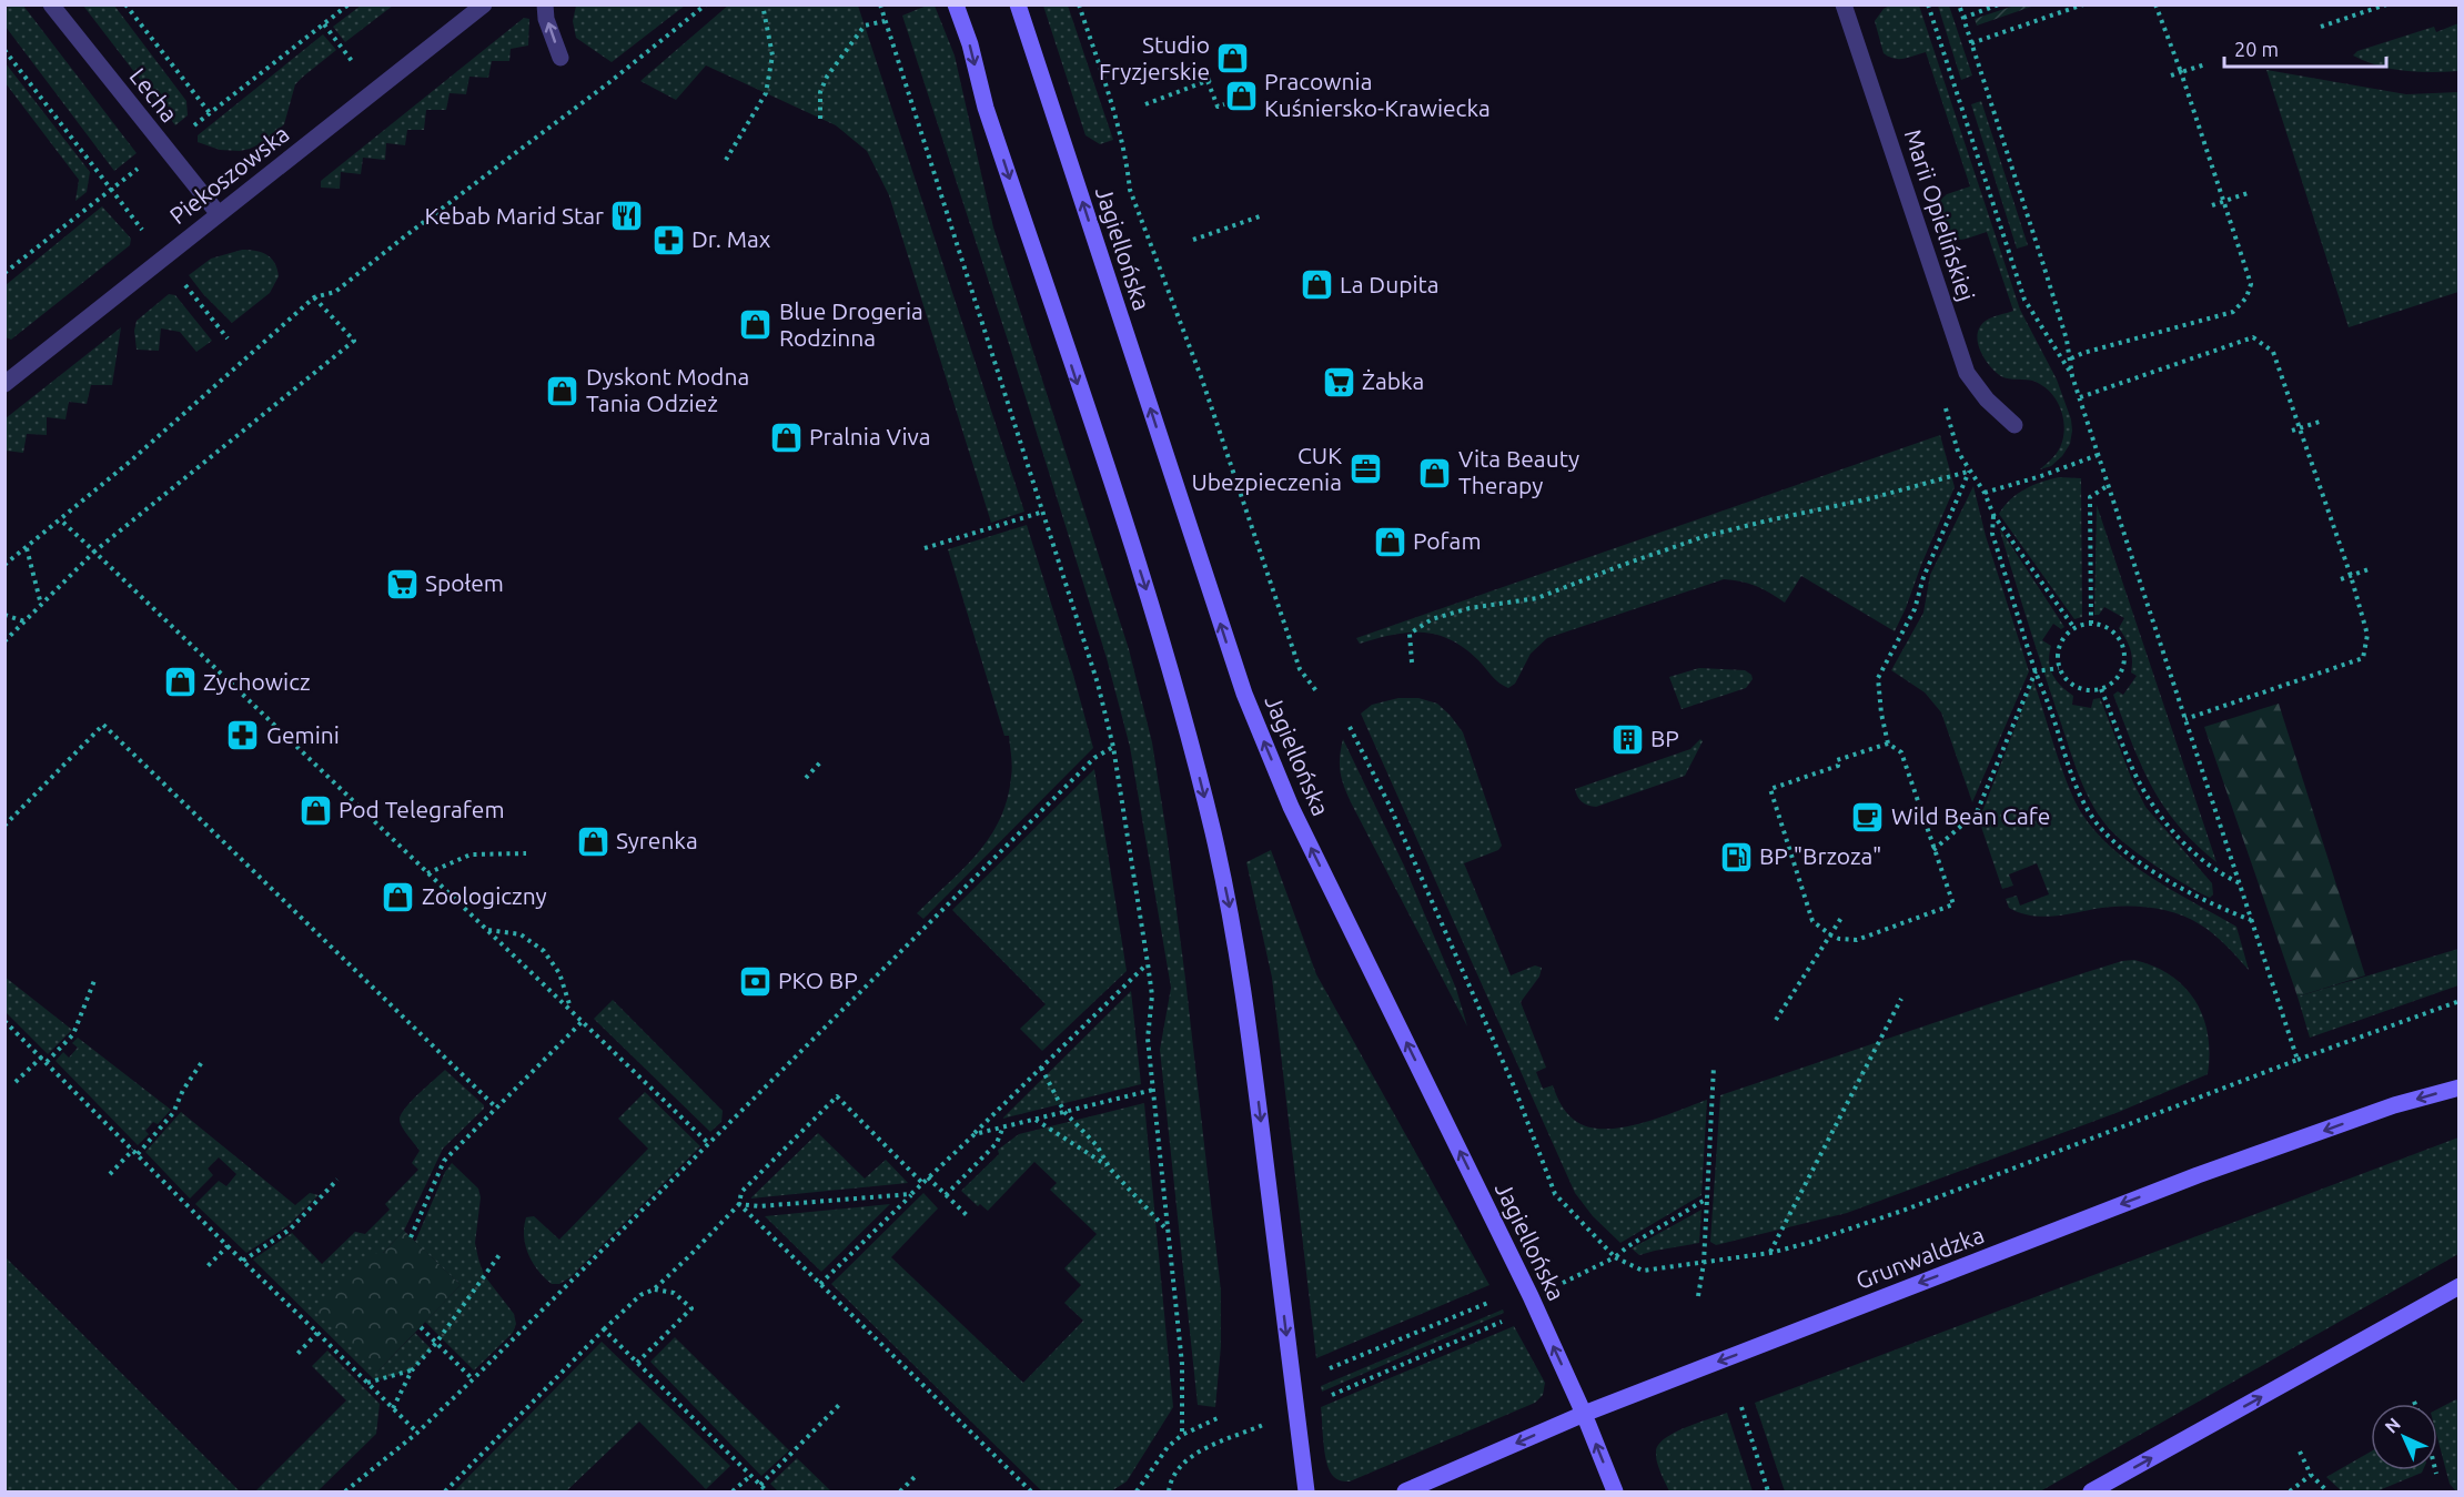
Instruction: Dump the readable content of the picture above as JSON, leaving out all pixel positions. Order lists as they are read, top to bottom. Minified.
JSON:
{"streets":{"street":["Lecha","Piekoszowska","Marii Opielińskiej","Jagiellońska","Grunwaldzka"]},"crossings":[["Lecha","Piekoszowska"],["Jagiellońska","Grunwaldzka"]],"one_way":["Grunwaldzka"],"places":{"shop":["Studio Fryzjerskie","Pracownia Kuśniersko-Krawiecka","La Dupita","Blue Drogeria Rodzinna","Dyskont Modna Tania Odzież","Pralnia Viva","Vita Beauty Therapy","Pofam","Zychowicz","Pod Telegrafem","Syrenka","Zoologiczny"],"restaurant":["Kebab Marid Star"],"pharmacy":["Dr. Max","Gemini"],"supermarket":["Żabka","Społem"],"office":["CUK Ubezpieczenia"],"building":["BP"],"cafe":["Wild Bean Cafe"],"fuel station":["BP \"Brzoza\""],"bank":["PKO BP"]},"scale_bar":"20 m","north":"top left"}
